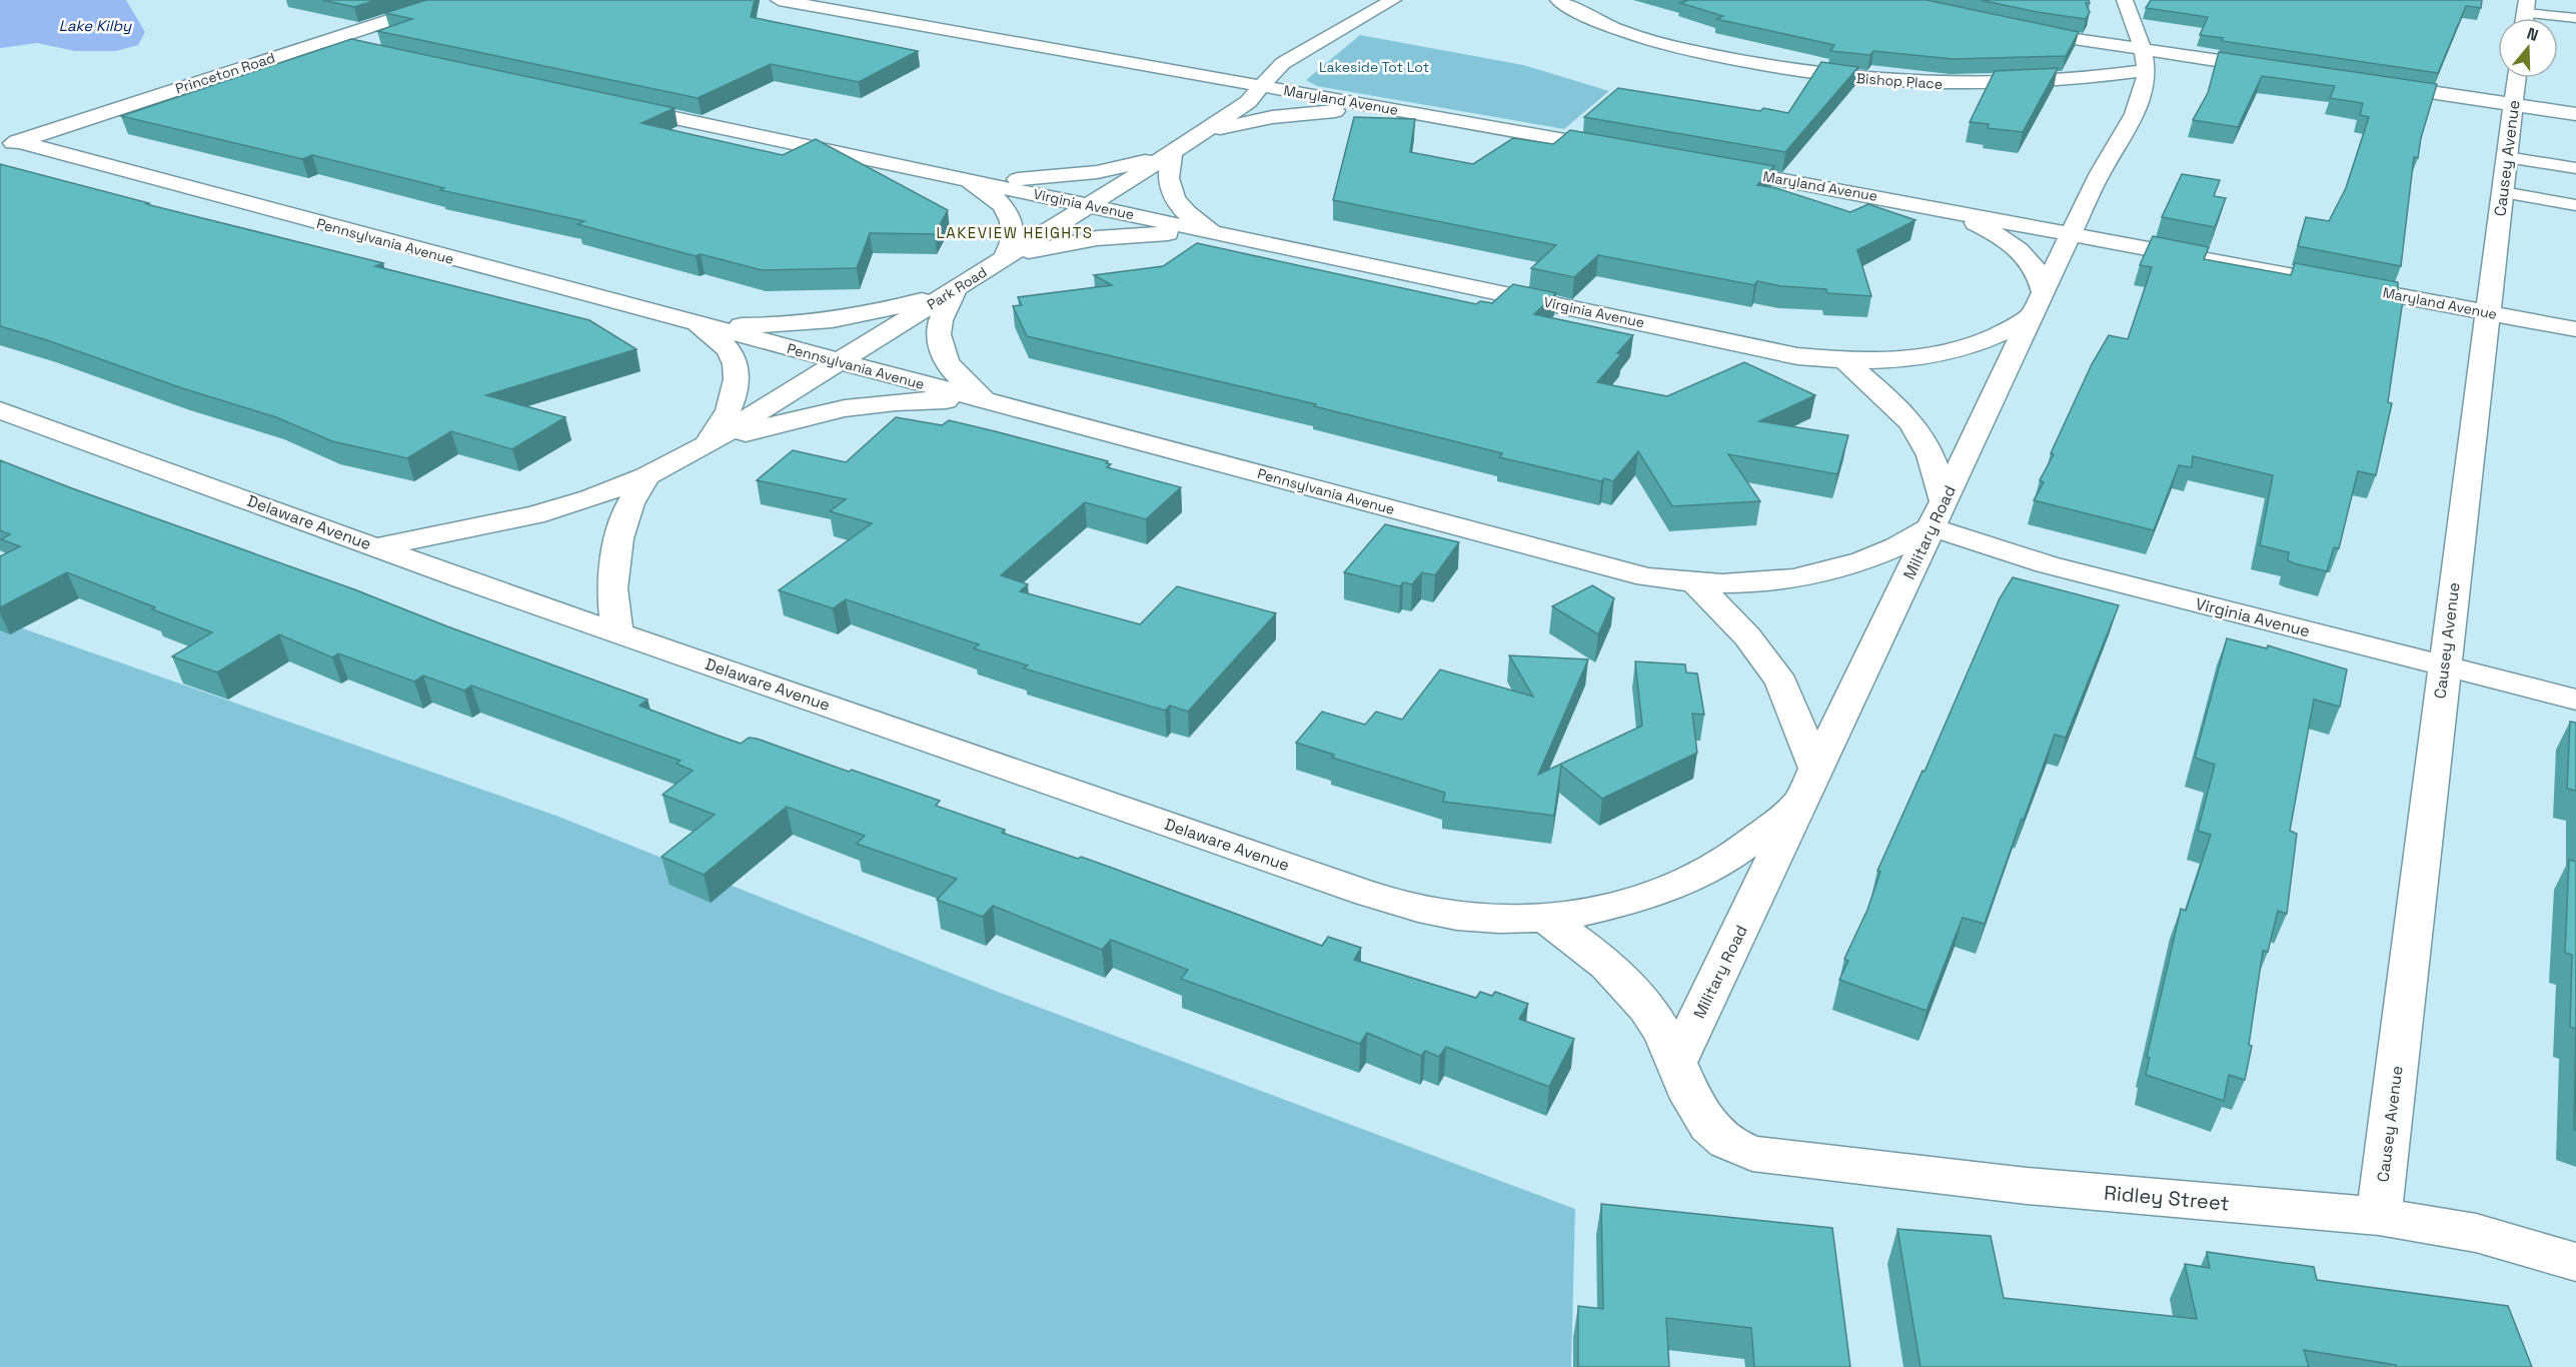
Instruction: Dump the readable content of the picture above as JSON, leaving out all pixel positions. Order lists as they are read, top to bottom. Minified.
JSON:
{"streets":{"street":["Princeton Road","Bishop Place","Maryland Avenue","Causey Avenue","Virginia Avenue","Pennsylvania Avenue","Park Road","Delaware Avenue","Military Road","Ridley Street"]},"crossings":[["Princeton Road","Pennsylvania Avenue"],["Bishop Place","Military Road"],["Maryland Avenue","Causey Avenue"],["Maryland Avenue","Park Road"],["Maryland Avenue","Military Road"],["Causey Avenue","Virginia Avenue"],["Causey Avenue","Ridley Street"],["Virginia Avenue","Pennsylvania Avenue"],["Virginia Avenue","Park Road"],["Virginia Avenue","Military Road"],["Pennsylvania Avenue","Park Road"],["Pennsylvania Avenue","Military Road"],["Park Road","Delaware Avenue"],["Delaware Avenue","Military Road"],["Military Road","Ridley Street"]],"districts":["LAKEVIEW HEIGHTS"],"water":["Lake Kilby"],"parks":["Lakeside Tot Lot"],"north":"top"}
